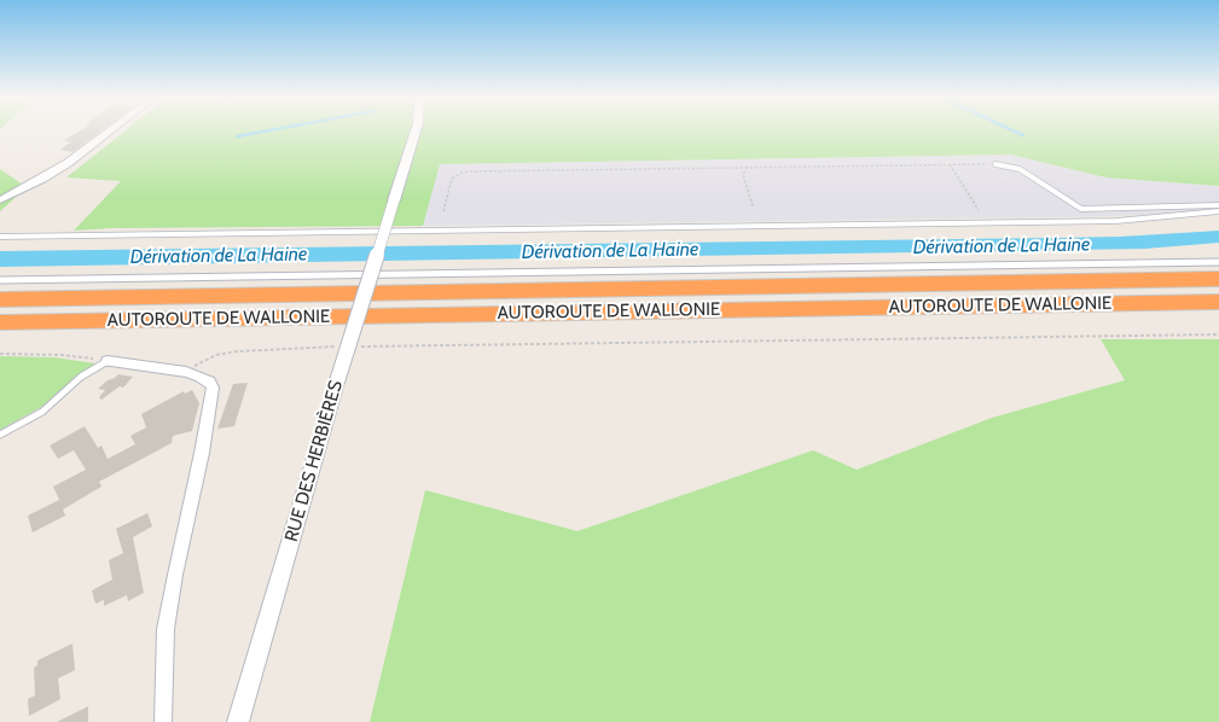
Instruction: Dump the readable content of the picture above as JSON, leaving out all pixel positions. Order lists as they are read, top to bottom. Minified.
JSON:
{"streets":{"highway":["AUTOROUTE DE WALLONIE"],"street":["RUE DES HERBIÈRES"]},"water":["Dérivation de La Haine"]}
